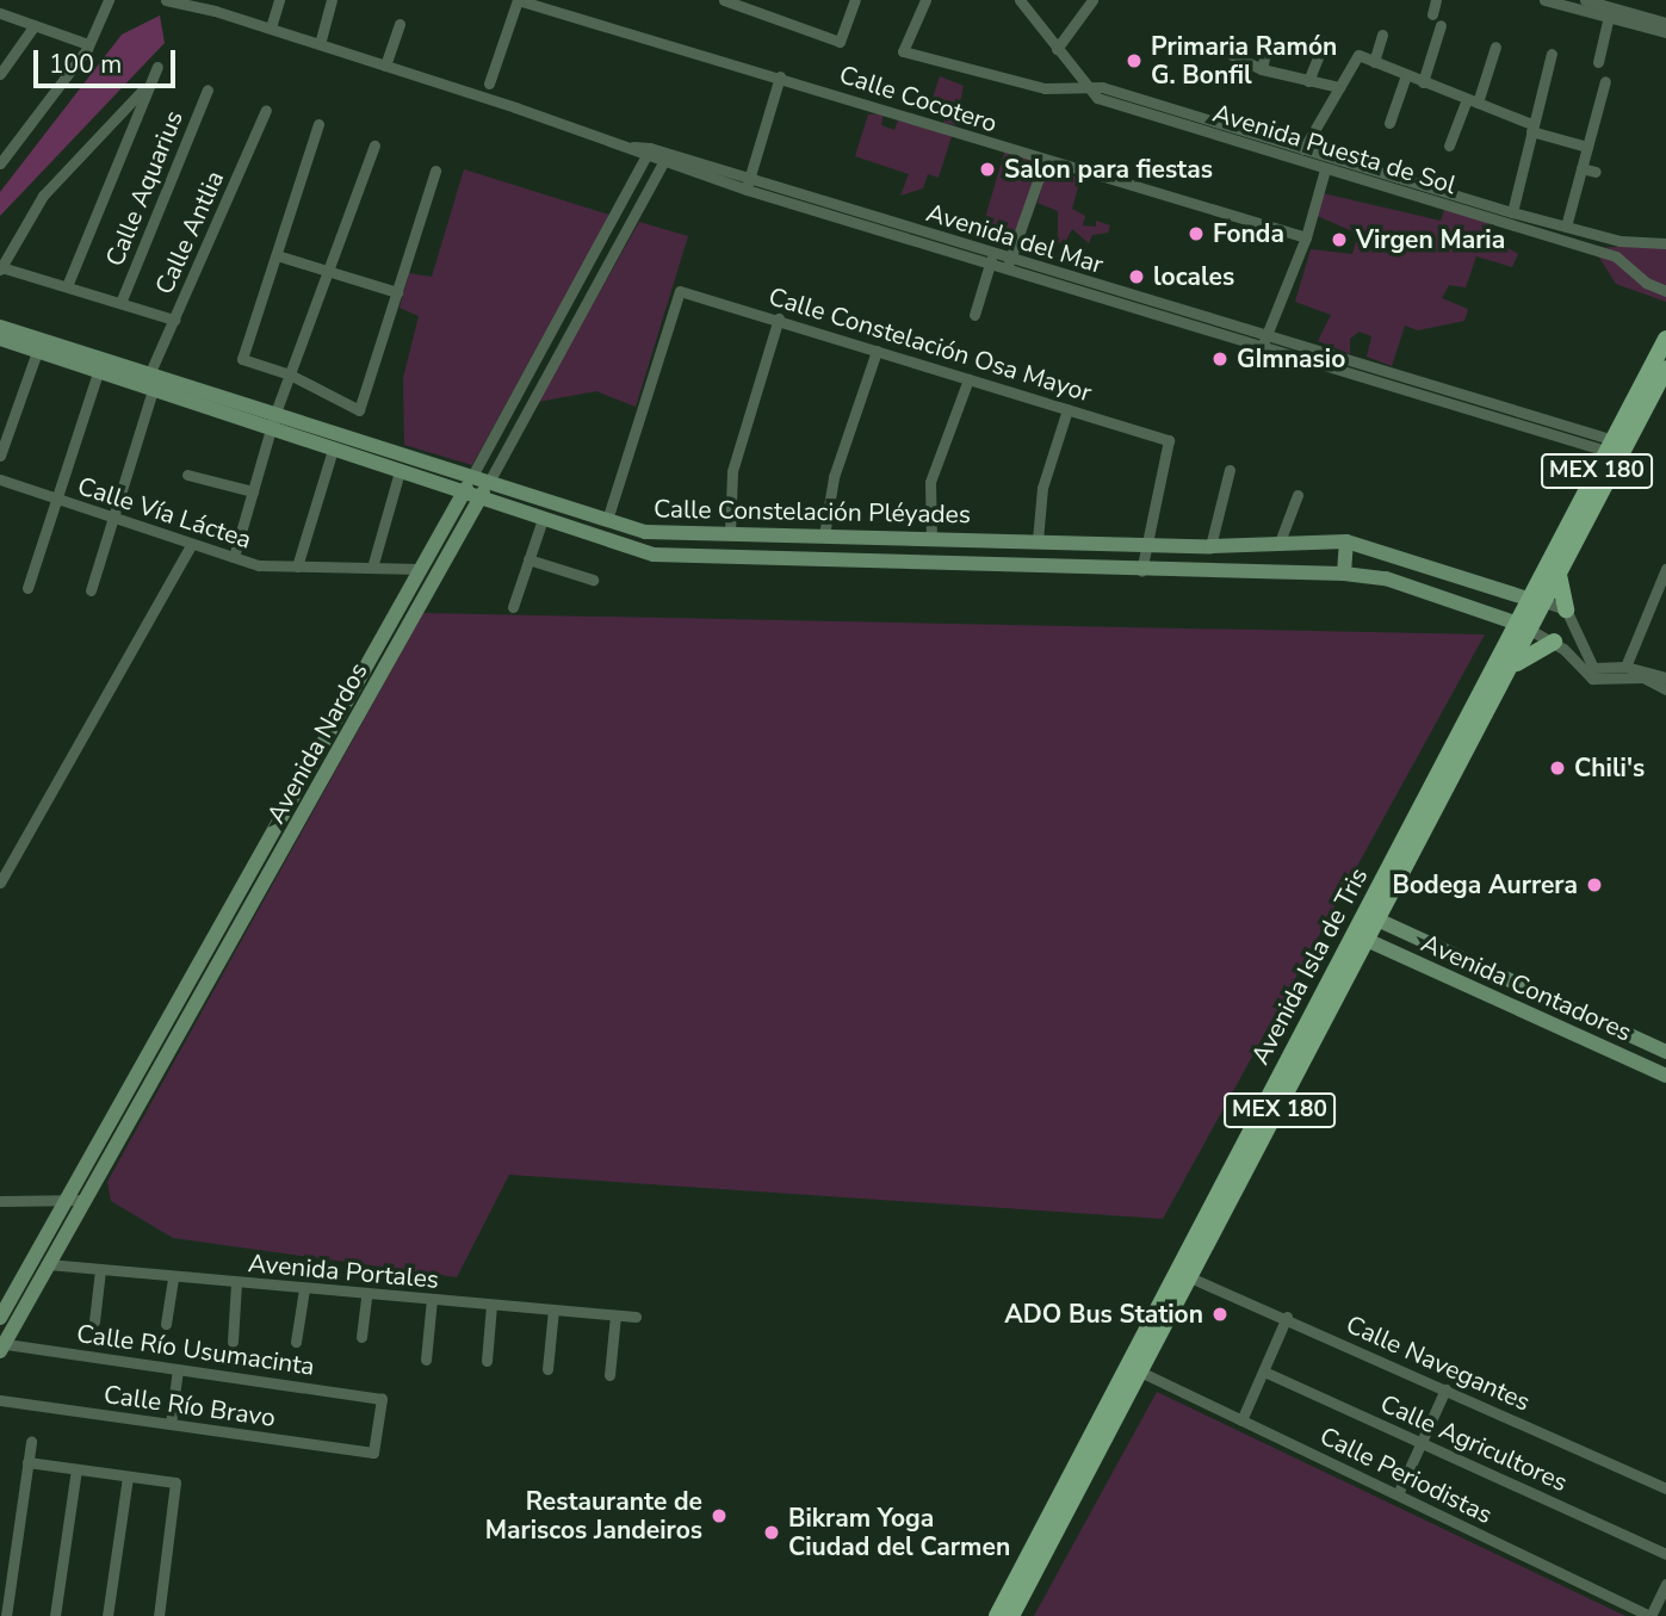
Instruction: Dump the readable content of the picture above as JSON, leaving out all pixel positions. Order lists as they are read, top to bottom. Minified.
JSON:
{"streets":{"main road":["MEX 180","Calle Constelación Pléyades","Avenida Nardos","Avenida Isla de Tris","Avenida Contadores"],"street":["Calle Cocotero","Avenida Puesta de Sol","Calle Aquarius","Calle Antlia","Avenida del Mar","Calle Constelación Osa Mayor","Calle Vía Láctea","Avenida Portales","Calle Río Usumacinta","Calle Navegantes","Calle Río Bravo","Calle Agricultores","Calle Periodistas"]},"crossings":[["Calle Antlia","Calle Constelación Pléyades"],["Avenida del Mar","Avenida Nardos"],["Avenida del Mar","Avenida Isla de Tris"],["Calle Constelación Osa Mayor","Calle Constelación Pléyades"],["Calle Constelación Pléyades","Avenida Nardos"],["Calle Constelación Pléyades","Avenida Isla de Tris"],["Calle Vía Láctea","Avenida Nardos"],["Avenida Nardos","Avenida Portales"],["Avenida Nardos","Calle Río Usumacinta"],["Avenida Isla de Tris","Avenida Contadores"],["Avenida Isla de Tris","Calle Navegantes"],["Avenida Isla de Tris","Calle Periodistas"],["Calle Río Usumacinta","Calle Río Bravo"]],"places":["Primaria Ramón G. Bonfil","Salon para fiestas","Fonda","Virgen Maria","locales","GImnasio","Chili's","Bodega Aurrera","ADO Bus Station","Restaurante de Mariscos Jandeiros","Bikram Yoga Ciudad del Carmen"],"scale_bar":"100 m"}
